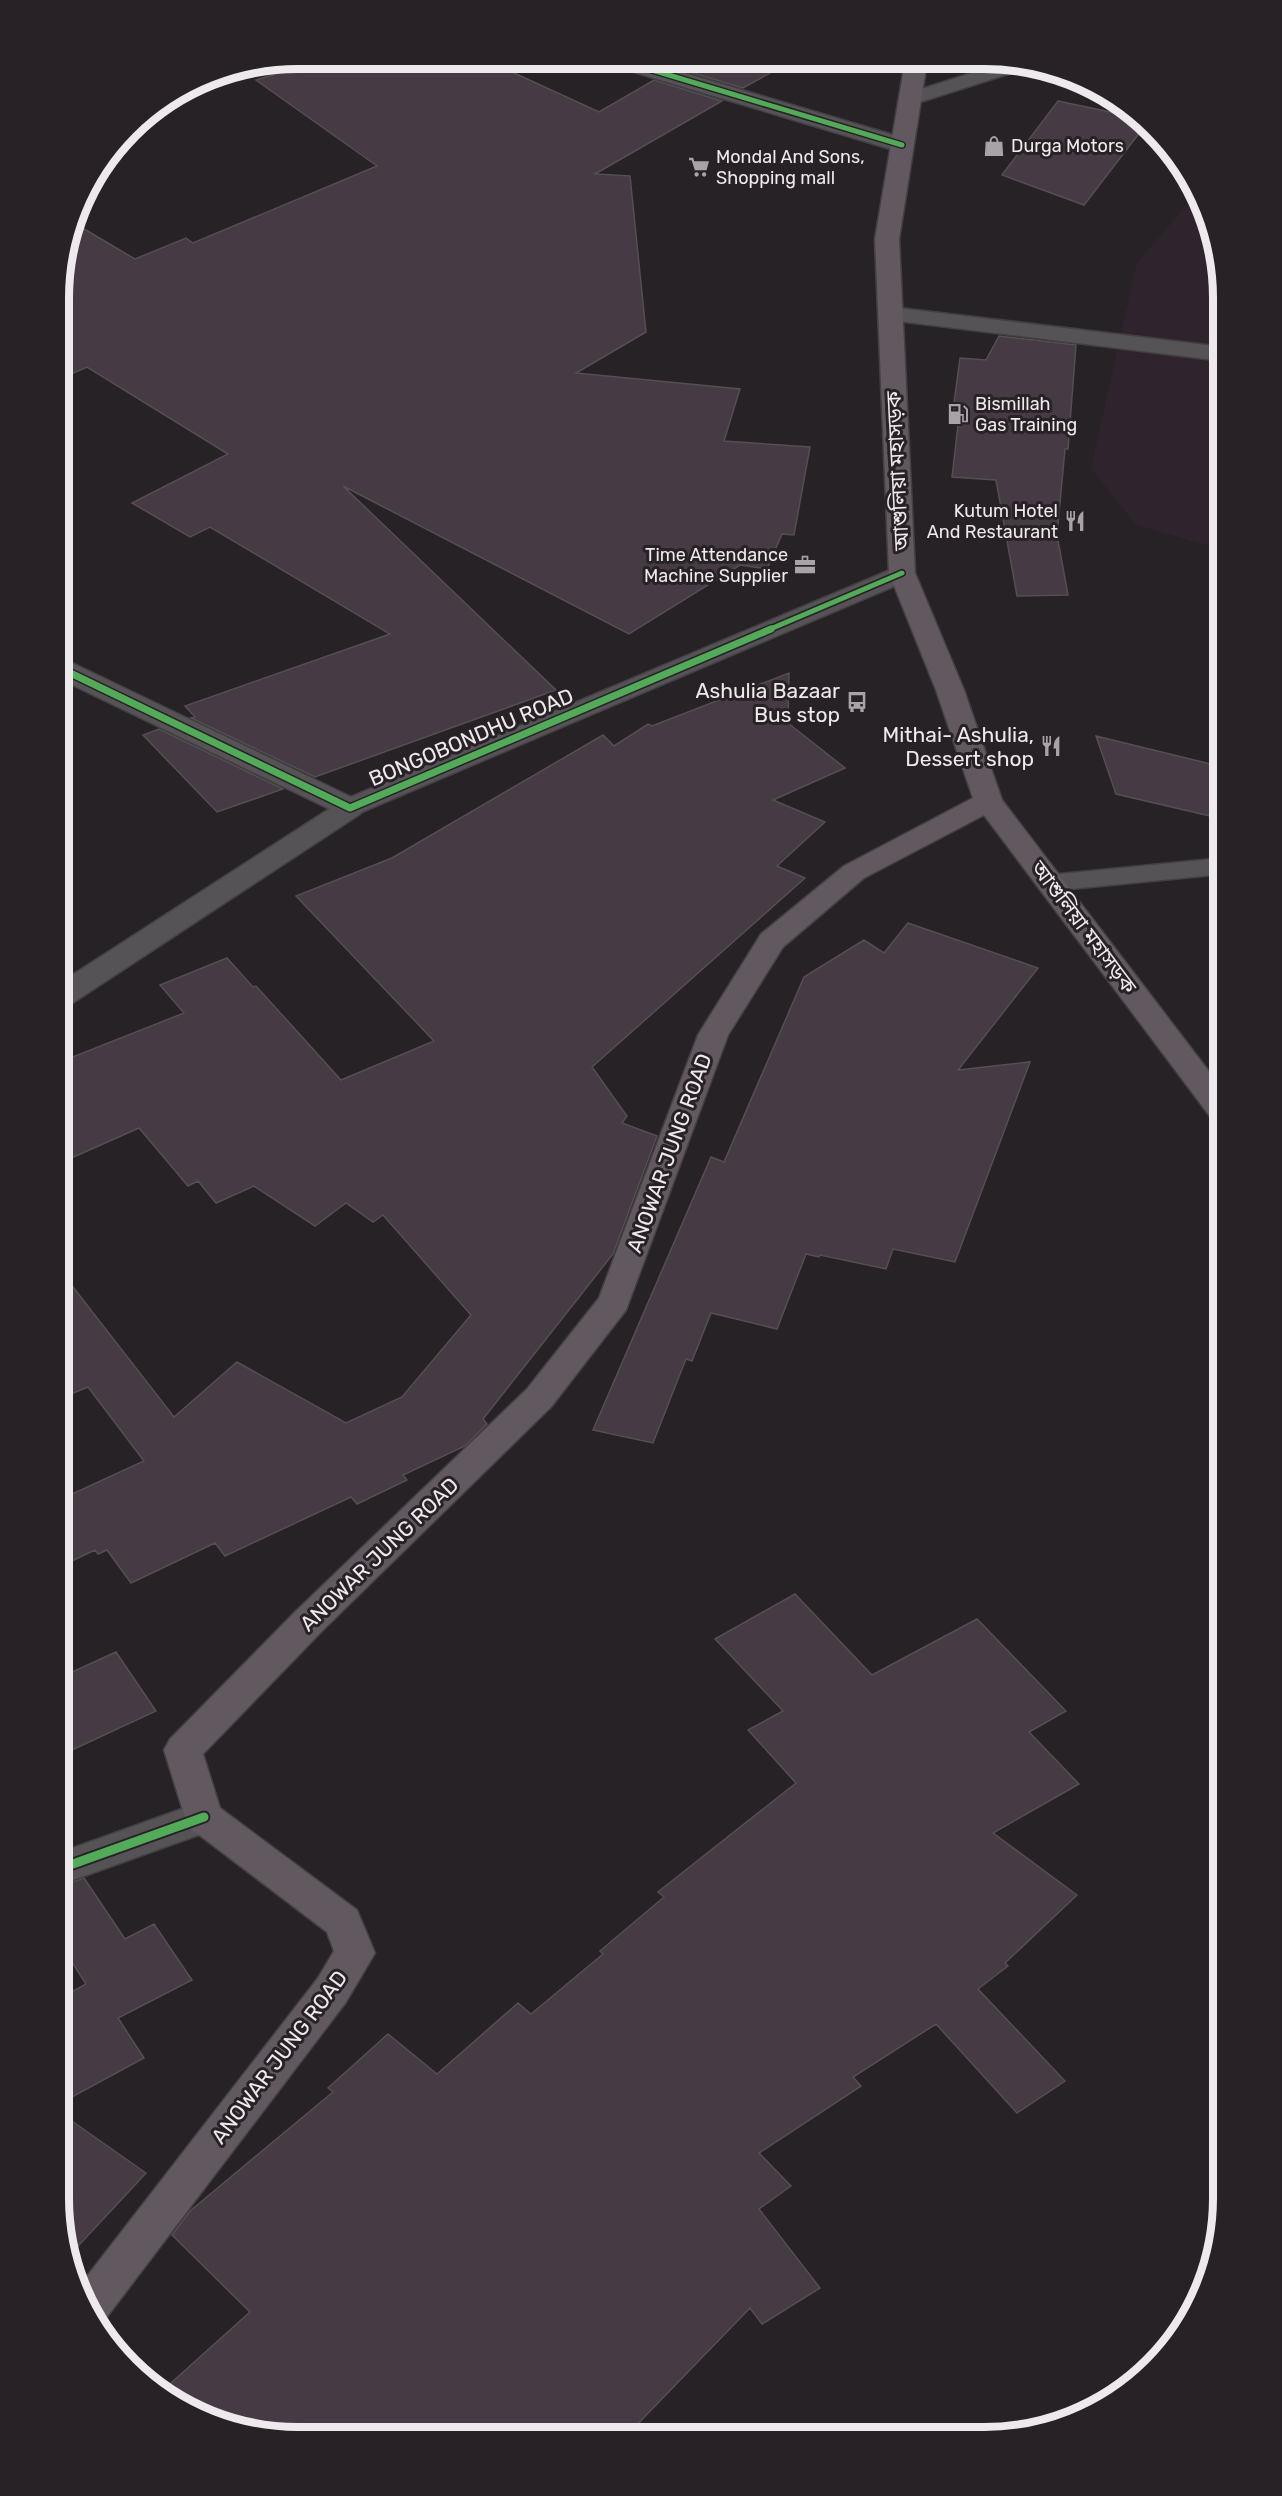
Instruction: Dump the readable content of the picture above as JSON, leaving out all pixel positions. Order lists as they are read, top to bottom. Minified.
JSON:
{"streets":{"highway":["আশুলিয়া মহাসড়ক","ANOWAR JUNG ROAD"],"street":["BONGOBONDHU ROAD"]},"crossings":[["আশুলিয়া মহাসড়ক","BONGOBONDHU ROAD"],["আশুলিয়া মহাসড়ক","ANOWAR JUNG ROAD"]],"places":{"shop":["Durga Motors"],"supermarket":["Mondal And Sons, Shopping mall"],"fuel station":["Bismillah Gas Training"],"restaurant":["Kutum Hotel And Restaurant","Mithai- Ashulia, Dessert shop"],"office":["Time Attendance Machine Supplier"],"bus stop":["Ashulia Bazaar Bus stop"]}}
